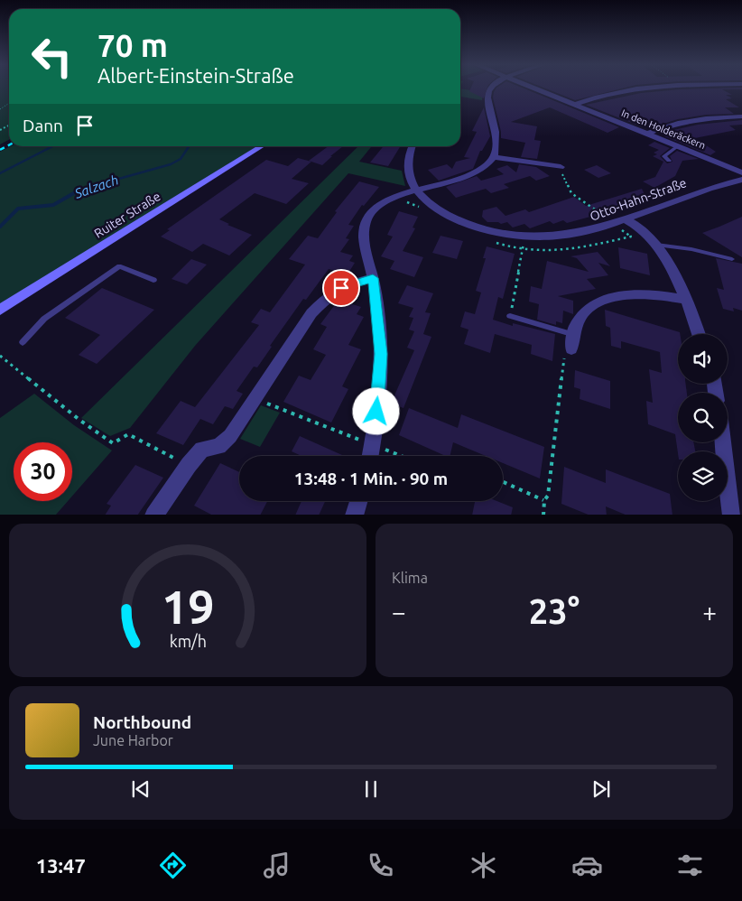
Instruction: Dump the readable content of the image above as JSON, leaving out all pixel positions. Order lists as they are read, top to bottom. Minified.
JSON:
{"streets":{"street":["In den Holderäckern","Otto-Hahn-Straße","Ruiter Straße"]},"water":["Salzach"],"page":{"turn":["70 m","Albert-Einstein-Straße"],"then":"Dann","limit":"30","trip":"13:48 · 1 Min. · 90 m","tile":"Klima","heat":["−","23°","+"],"song":["Northbound","June Harbor"],"tabs":"13:47","gauge":["19","km/h"]}}
